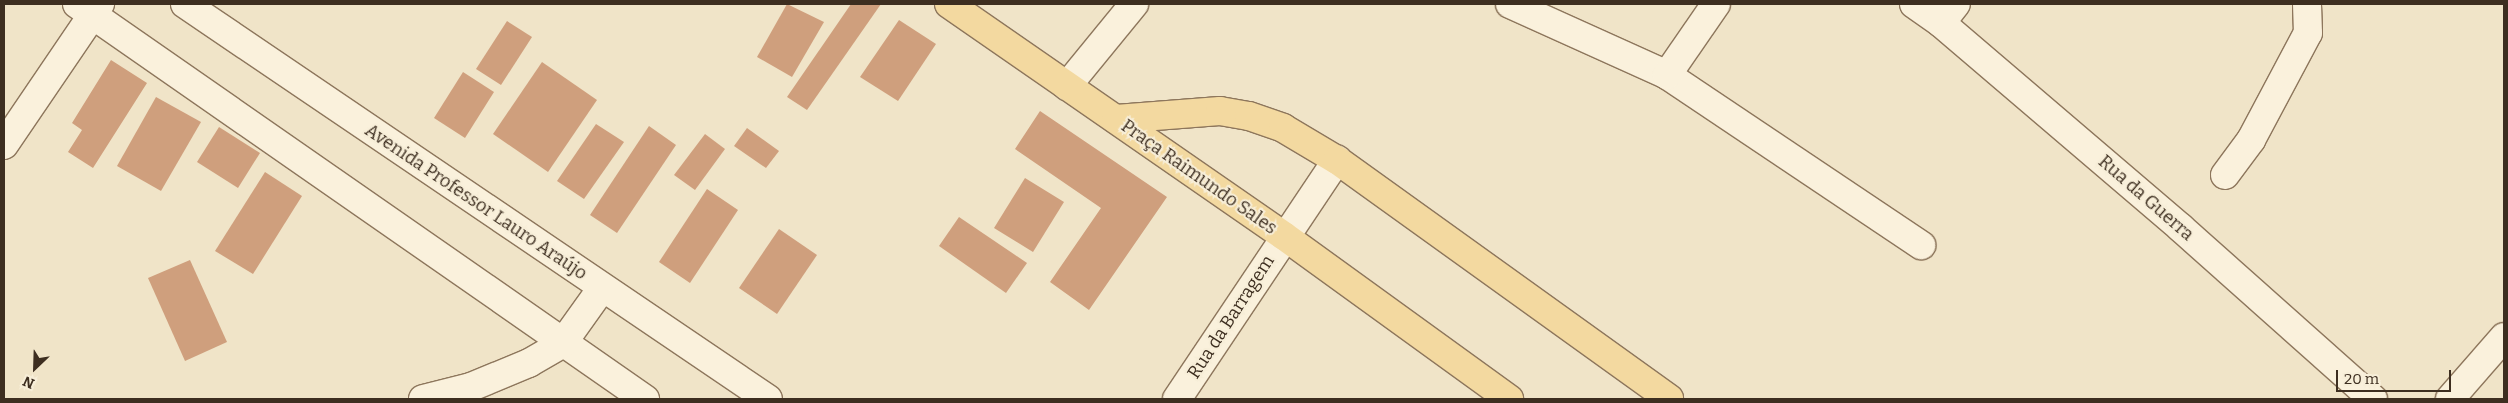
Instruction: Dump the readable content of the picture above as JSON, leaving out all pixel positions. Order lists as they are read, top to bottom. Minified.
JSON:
{"streets":{"main road":["Praça Raimundo Sales"],"street":["Rua da Guerra","Avenida Professor Lauro Araújo","Rua da Barragem"]},"crossings":[["Praça Raimundo Sales","Rua da Barragem"]],"scale_bar":"20 m","north":"bottom left"}
